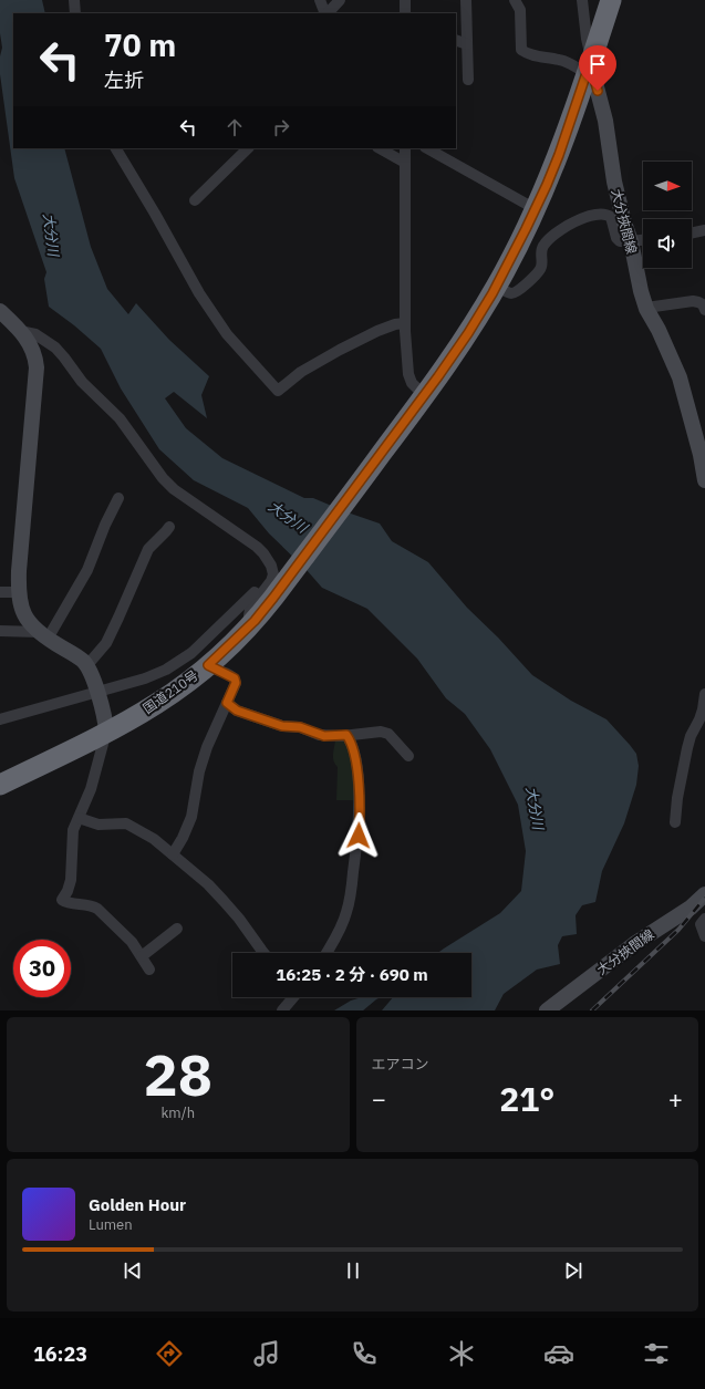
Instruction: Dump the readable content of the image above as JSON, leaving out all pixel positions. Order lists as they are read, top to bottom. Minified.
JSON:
{"streets":{"highway":["国道210号"],"main road":["大分挾間線"]},"crossings":[["大分挾間線","国道210号"]],"water":["大分川"],"north":"right","page":{"turn":["70 m","左折"],"limit":"30","trip":"16:25 · 2 分 · 690 m","tile":[["28","km/h"],"エアコン"],"heat":["−","21°","+"],"song":["Golden Hour","Lumen"],"tabs":"16:23"}}
